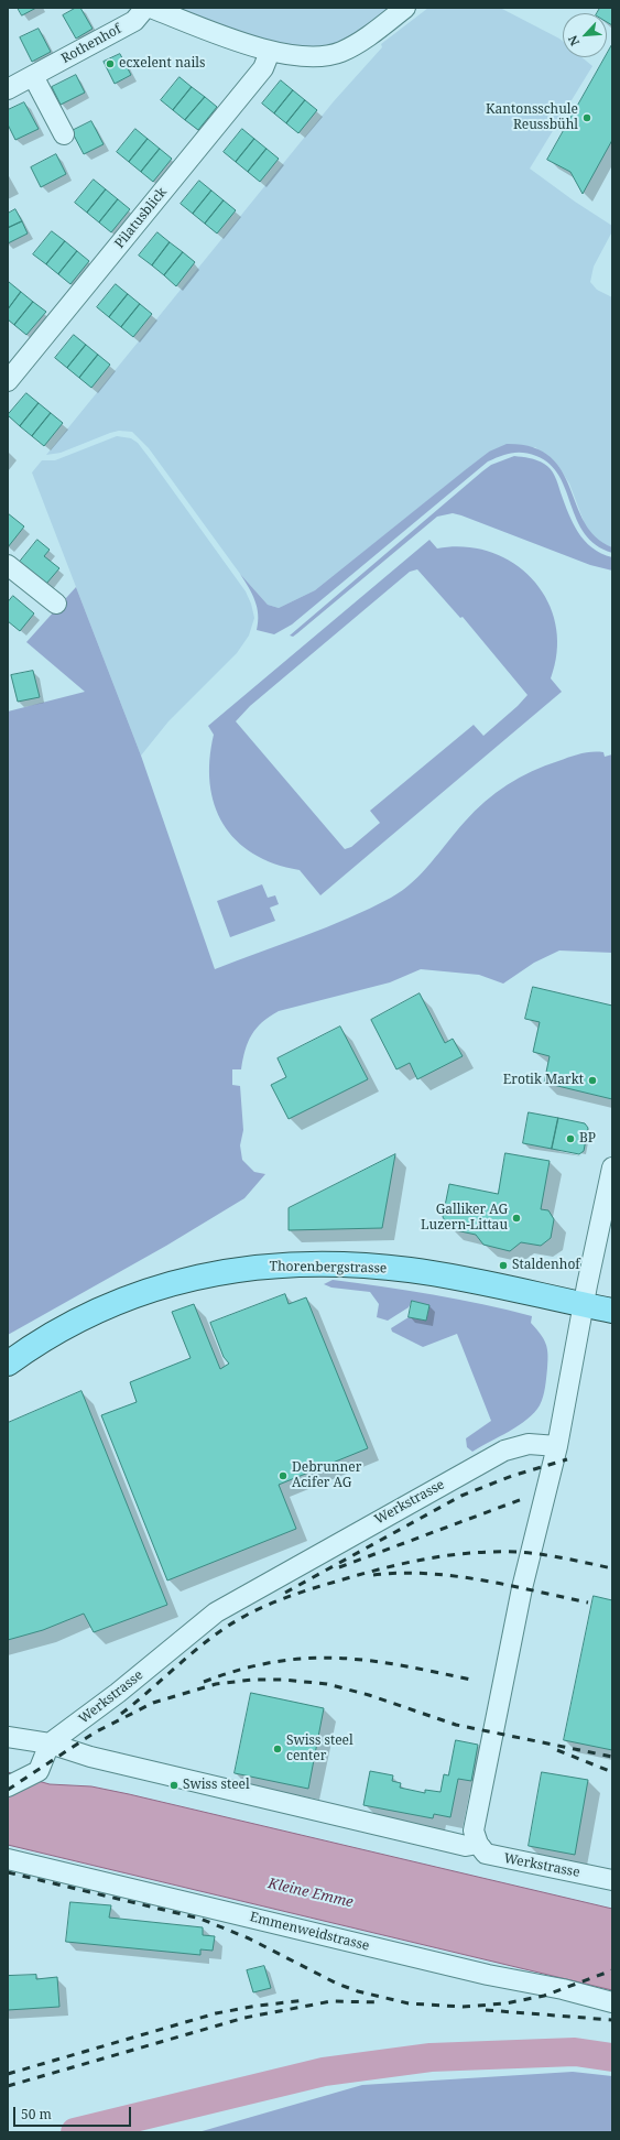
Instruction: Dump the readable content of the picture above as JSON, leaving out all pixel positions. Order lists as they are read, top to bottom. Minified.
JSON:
{"streets":{"main road":["Thorenbergstrasse"],"street":["Rothenhof","Pilatusblick","Werkstrasse","Emmenweidstrasse"]},"water":["Kleine Emme"],"places":["ecxelent nails","Kantonsschule Reussbühl","Erotik Markt","BP","Galliker AG Luzern-Littau","Staldenhof","Debrunner Acifer AG","Swiss steel center","Swiss steel"],"scale_bar":"50 m","north":"bottom left"}
